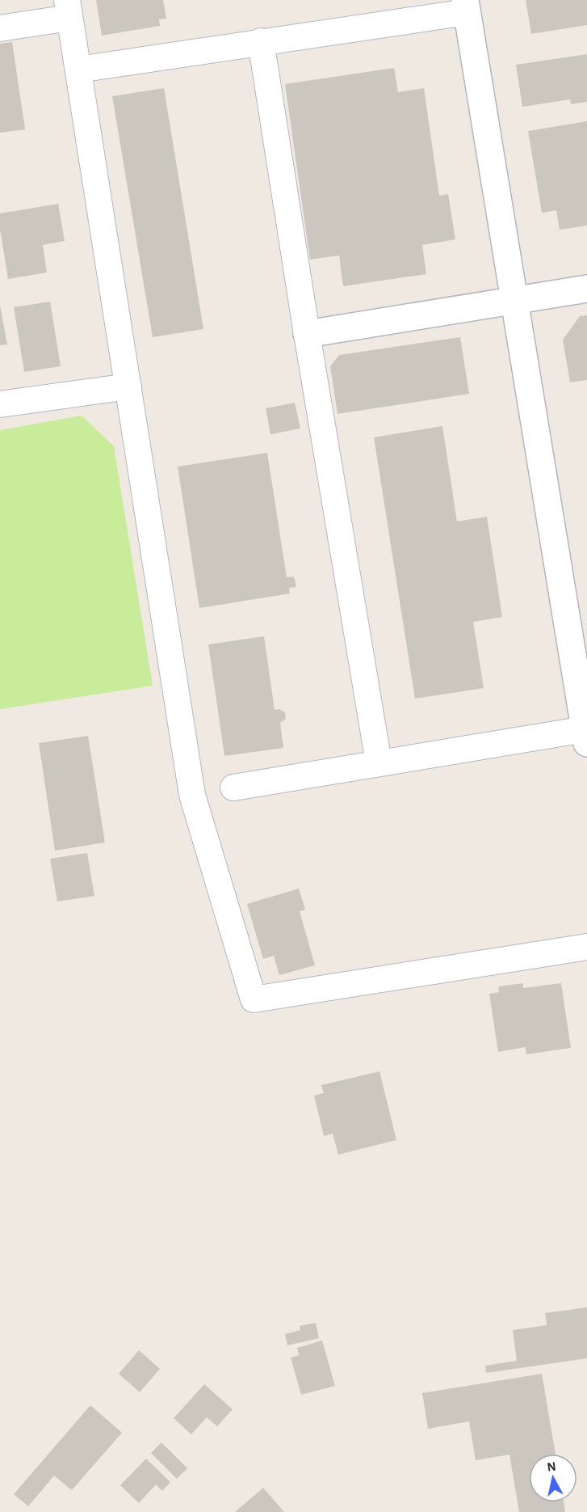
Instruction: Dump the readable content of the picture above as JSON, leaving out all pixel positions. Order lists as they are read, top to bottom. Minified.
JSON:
{"north":"top"}
